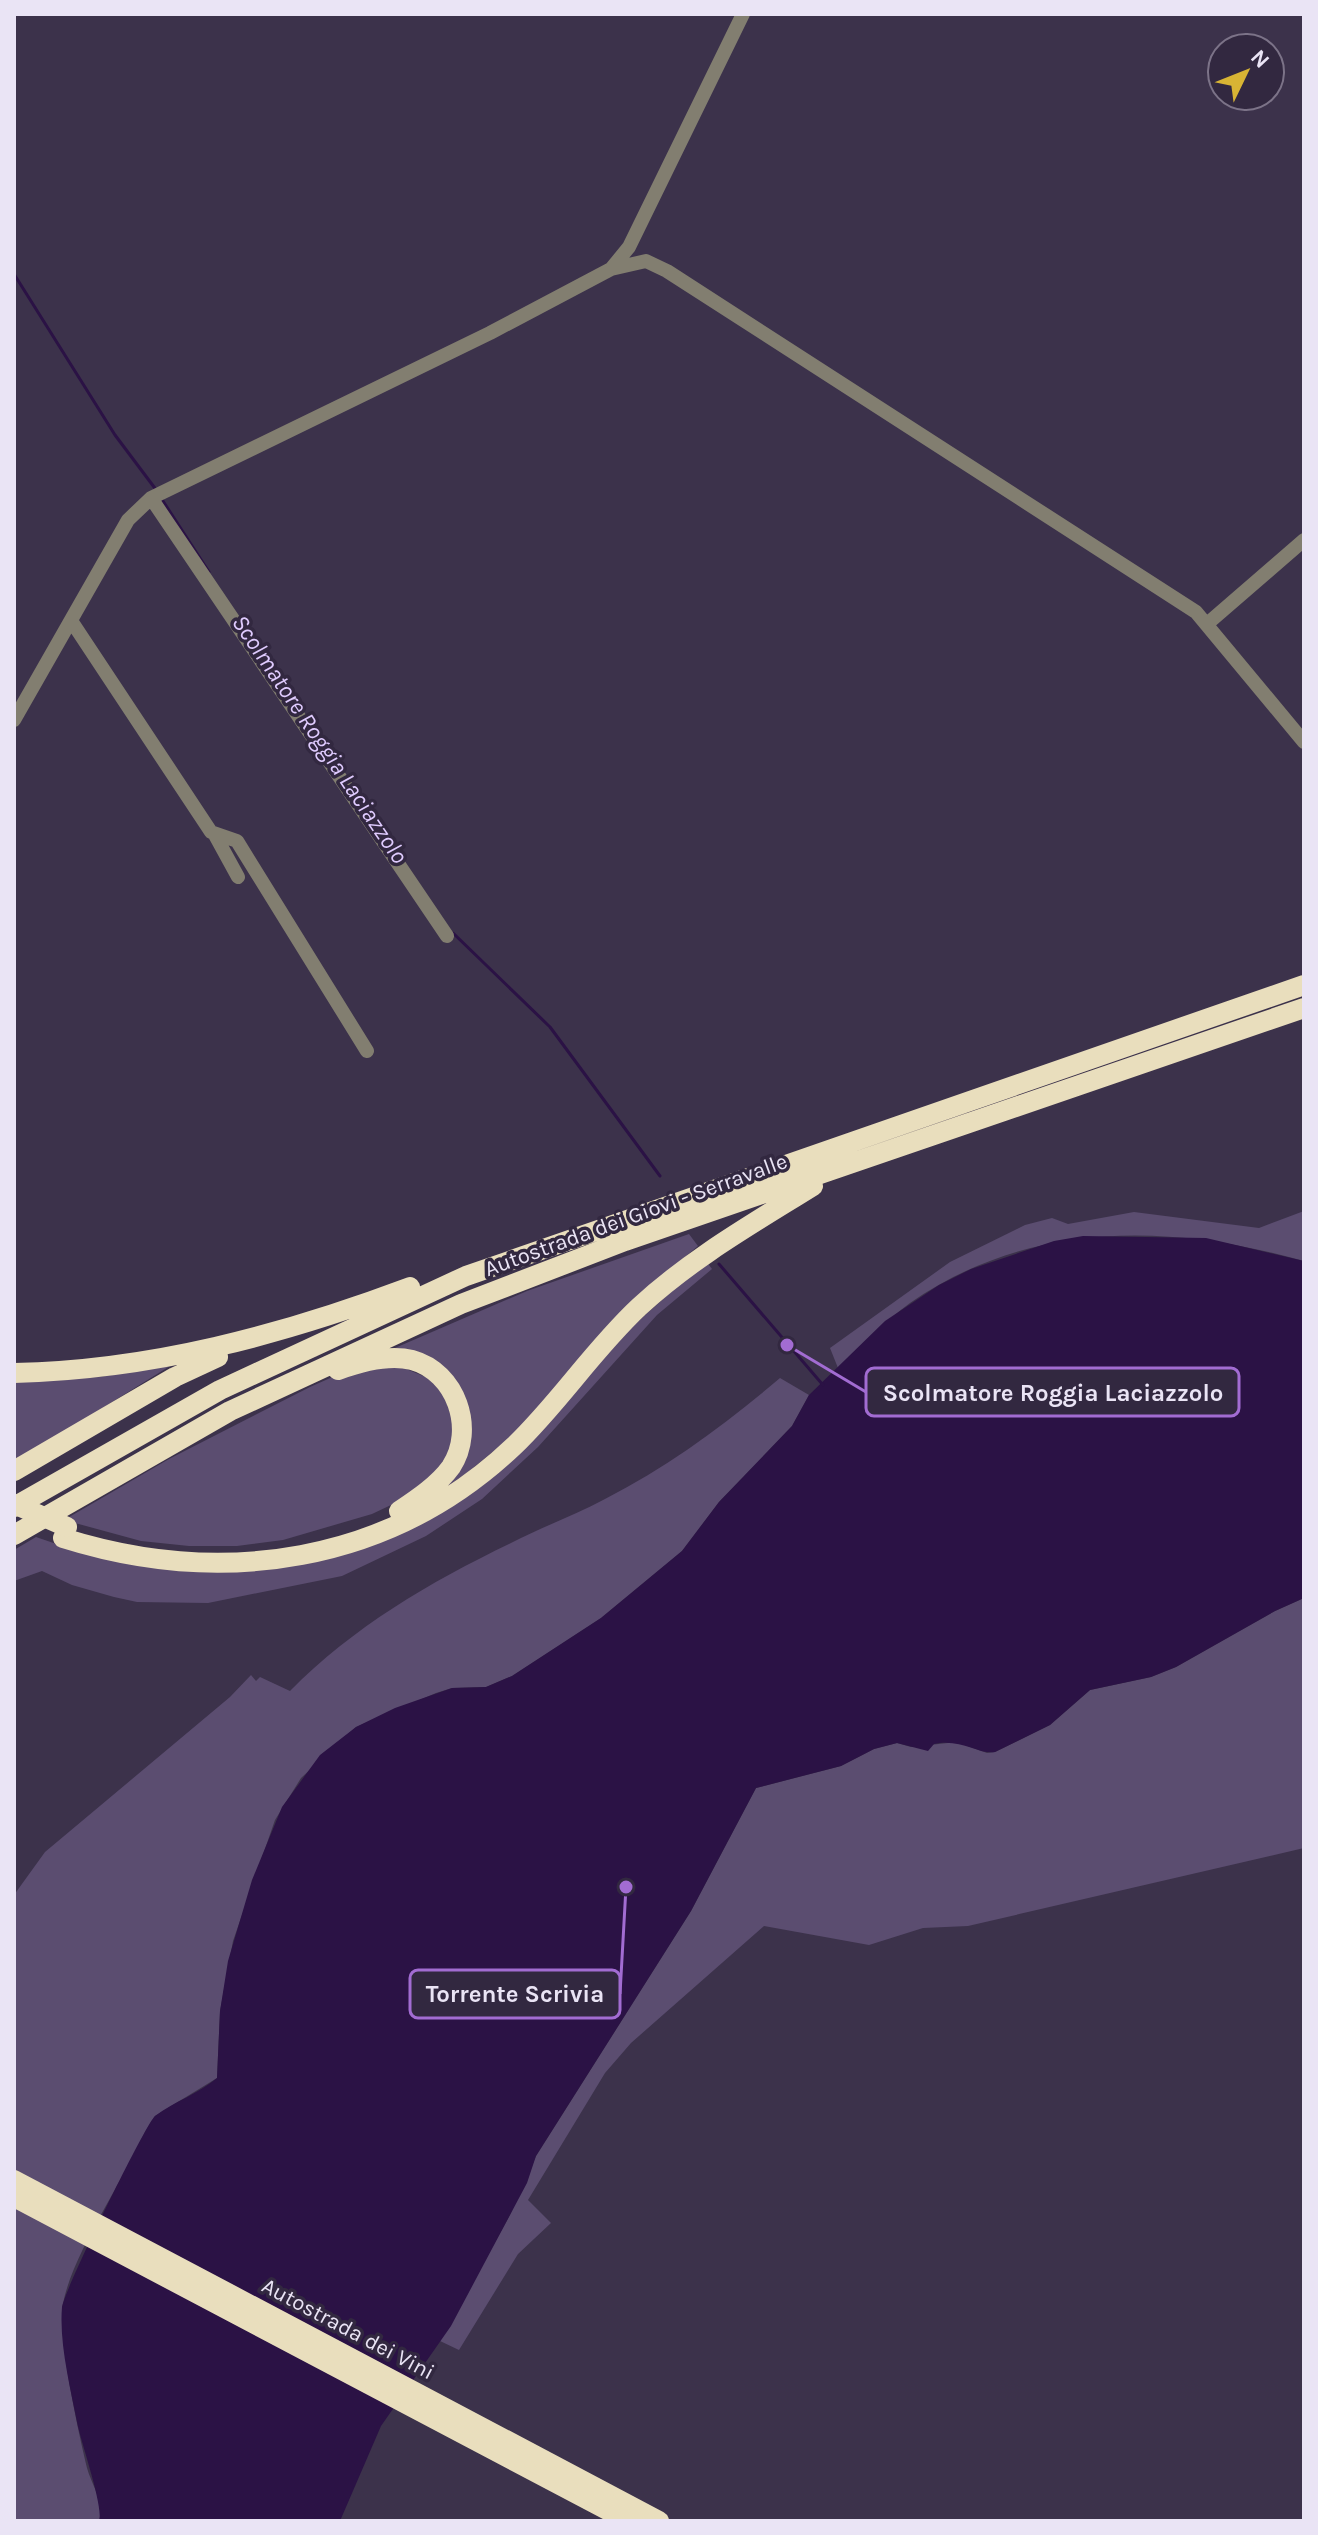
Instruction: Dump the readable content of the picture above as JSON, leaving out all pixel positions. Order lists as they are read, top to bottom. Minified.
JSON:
{"streets":{"highway":["Autostrada dei Giovi - Serravalle","Autostrada dei Vini"]},"water":["Scolmatore Roggia Laciazzolo"],"places":["Scolmatore Roggia Laciazzolo","Torrente Scrivia"],"north":"top right"}
